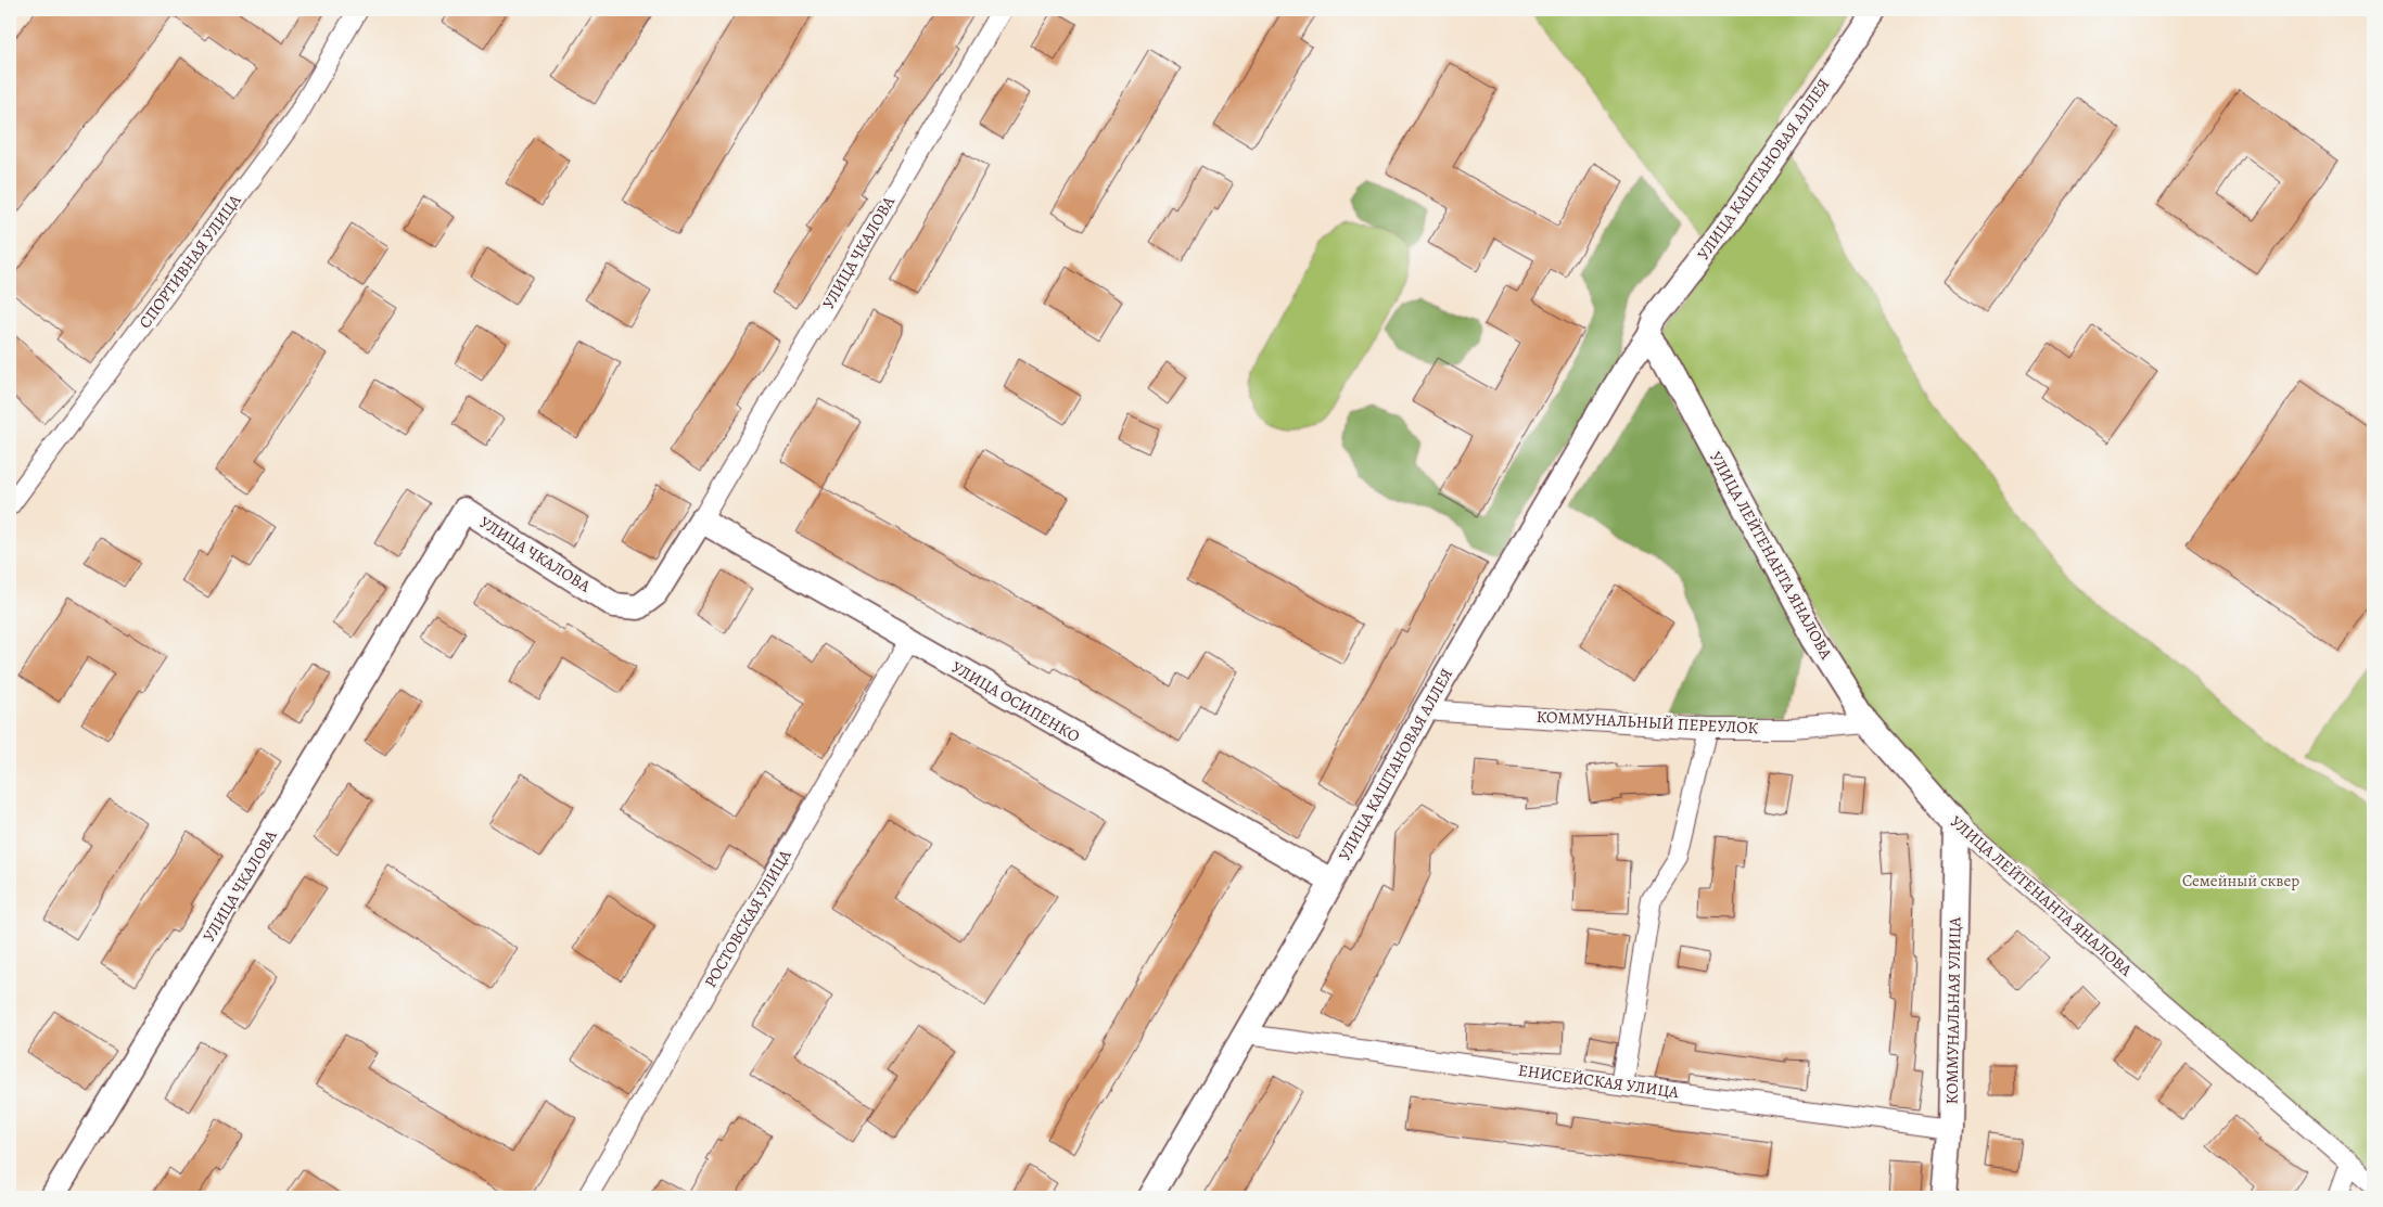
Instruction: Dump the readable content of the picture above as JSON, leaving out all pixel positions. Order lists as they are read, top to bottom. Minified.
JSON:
{"streets":{"street":["УЛИЦА КАШТАНОВАЯ АЛЛЕЯ","УЛИЦА ЧКАЛОВА","СПОРТИВНАЯ УЛИЦА","УЛИЦА ЛЕЙТЕНАНТА ЯНАЛОВА","УЛИЦА ОСИПЕНКО","КОММУНАЛЬНЫЙ ПЕРЕУЛОК","РОСТОВСКАЯ УЛИЦА","КОММУНАЛЬНАЯ УЛИЦА","ЕНИСЕЙСКАЯ УЛИЦА"]},"crossings":[["УЛИЦА КАШТАНОВАЯ АЛЛЕЯ","УЛИЦА ЛЕЙТЕНАНТА ЯНАЛОВА"],["УЛИЦА КАШТАНОВАЯ АЛЛЕЯ","УЛИЦА ОСИПЕНКО"],["УЛИЦА КАШТАНОВАЯ АЛЛЕЯ","КОММУНАЛЬНЫЙ ПЕРЕУЛОК"],["УЛИЦА КАШТАНОВАЯ АЛЛЕЯ","ЕНИСЕЙСКАЯ УЛИЦА"],["УЛИЦА ЧКАЛОВА","УЛИЦА ОСИПЕНКО"],["УЛИЦА ЛЕЙТЕНАНТА ЯНАЛОВА","КОММУНАЛЬНЫЙ ПЕРЕУЛОК"],["УЛИЦА ЛЕЙТЕНАНТА ЯНАЛОВА","КОММУНАЛЬНАЯ УЛИЦА"],["УЛИЦА ОСИПЕНКО","РОСТОВСКАЯ УЛИЦА"],["КОММУНАЛЬНАЯ УЛИЦА","ЕНИСЕЙСКАЯ УЛИЦА"]],"parks":["Семейный сквер"]}
